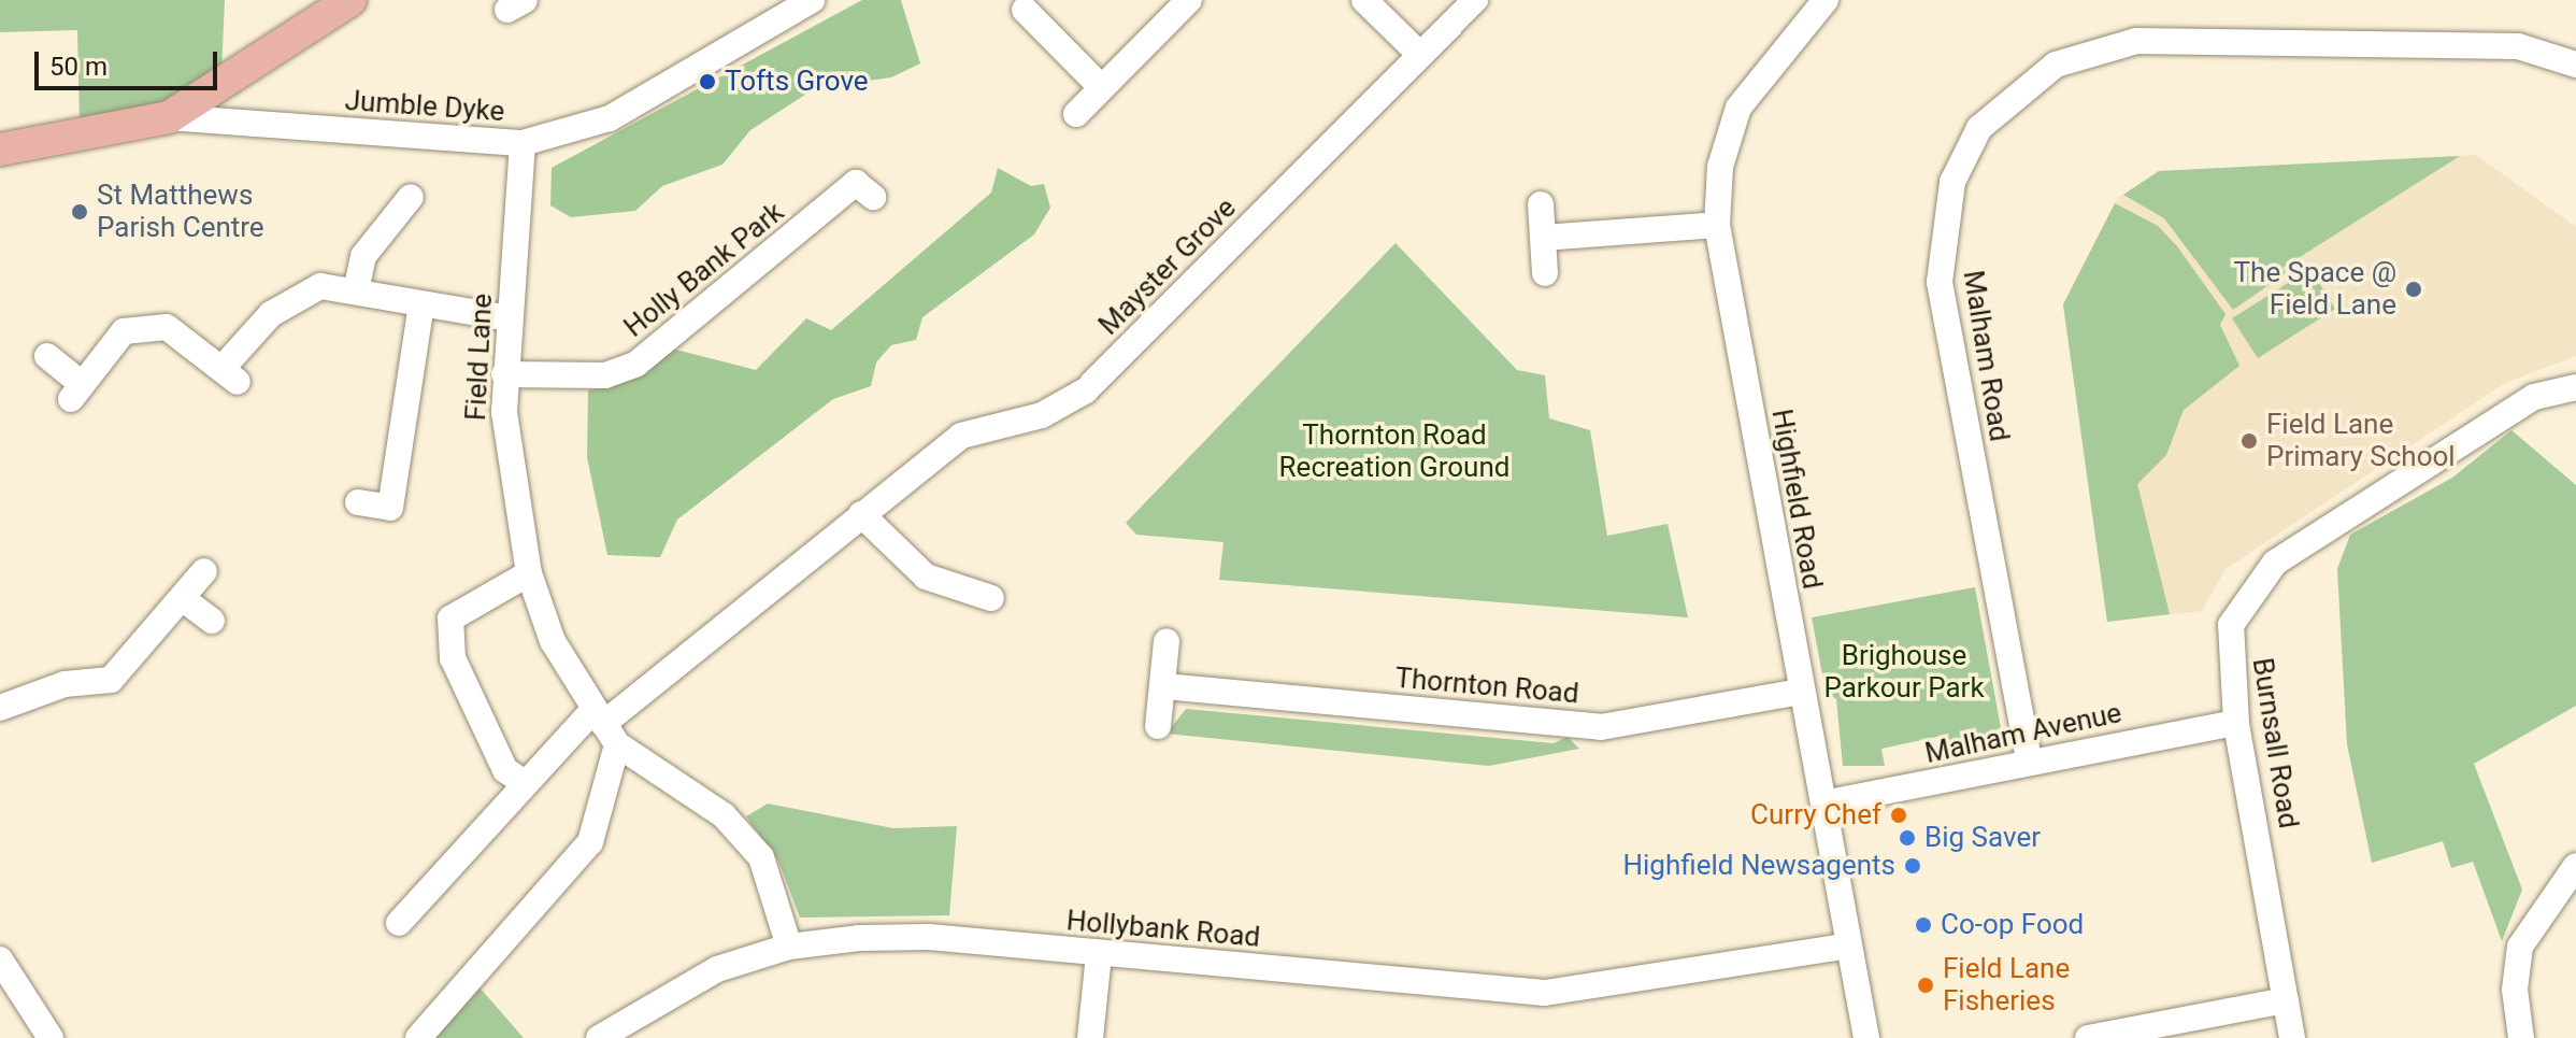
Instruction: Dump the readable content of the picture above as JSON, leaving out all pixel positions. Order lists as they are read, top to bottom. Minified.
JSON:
{"streets":{"street":["Jumble Dyke","Mayster Grove","Holly Bank Park","Malham Road","Field Lane","Highfield Road","Thornton Road","Malham Avenue","Burnsall Road","Hollybank Road"]},"crossings":[["Jumble Dyke","Field Lane"],["Mayster Grove","Field Lane"],["Holly Bank Park","Field Lane"],["Malham Road","Malham Avenue"],["Highfield Road","Thornton Road"],["Highfield Road","Malham Avenue"],["Highfield Road","Hollybank Road"],["Malham Avenue","Burnsall Road"]],"parks":["Thornton Road Recreation Ground","Brighouse Parkour Park"],"places":["Tofts Grove","St Matthews Parish Centre","The Space @ Field Lane","Field Lane Primary School","Curry Chef","Big Saver","Highfield Newsagents","Co-op Food","Field Lane Fisheries"],"scale_bar":"50 m"}
